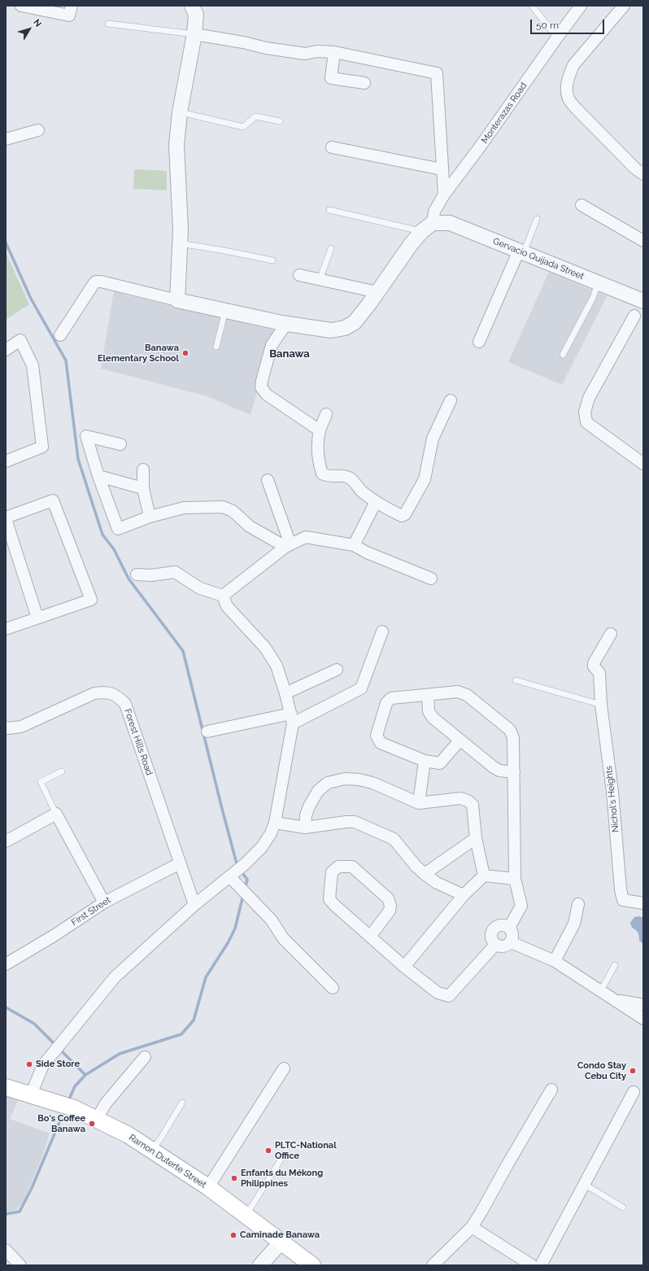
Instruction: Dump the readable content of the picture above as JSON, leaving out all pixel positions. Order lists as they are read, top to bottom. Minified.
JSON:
{"streets":{"main road":["Ramon Duterte Street"],"street":["Monterazas Road","Gervacio Quijada Street","Forest Hills Road","Nichol's Heights","First Street"]},"crossings":[["Monterazas Road","Gervacio Quijada Street"],["Forest Hills Road","First Street"]],"districts":["Banawa"],"places":["Banawa Elementary School","Side Store","Condo Stay Cebu City","Bo's Coffee Banawa","PLTC-National Office","Enfants du Mékong Philippines","Caminade Banawa"],"scale_bar":"50 m","north":"top right"}
